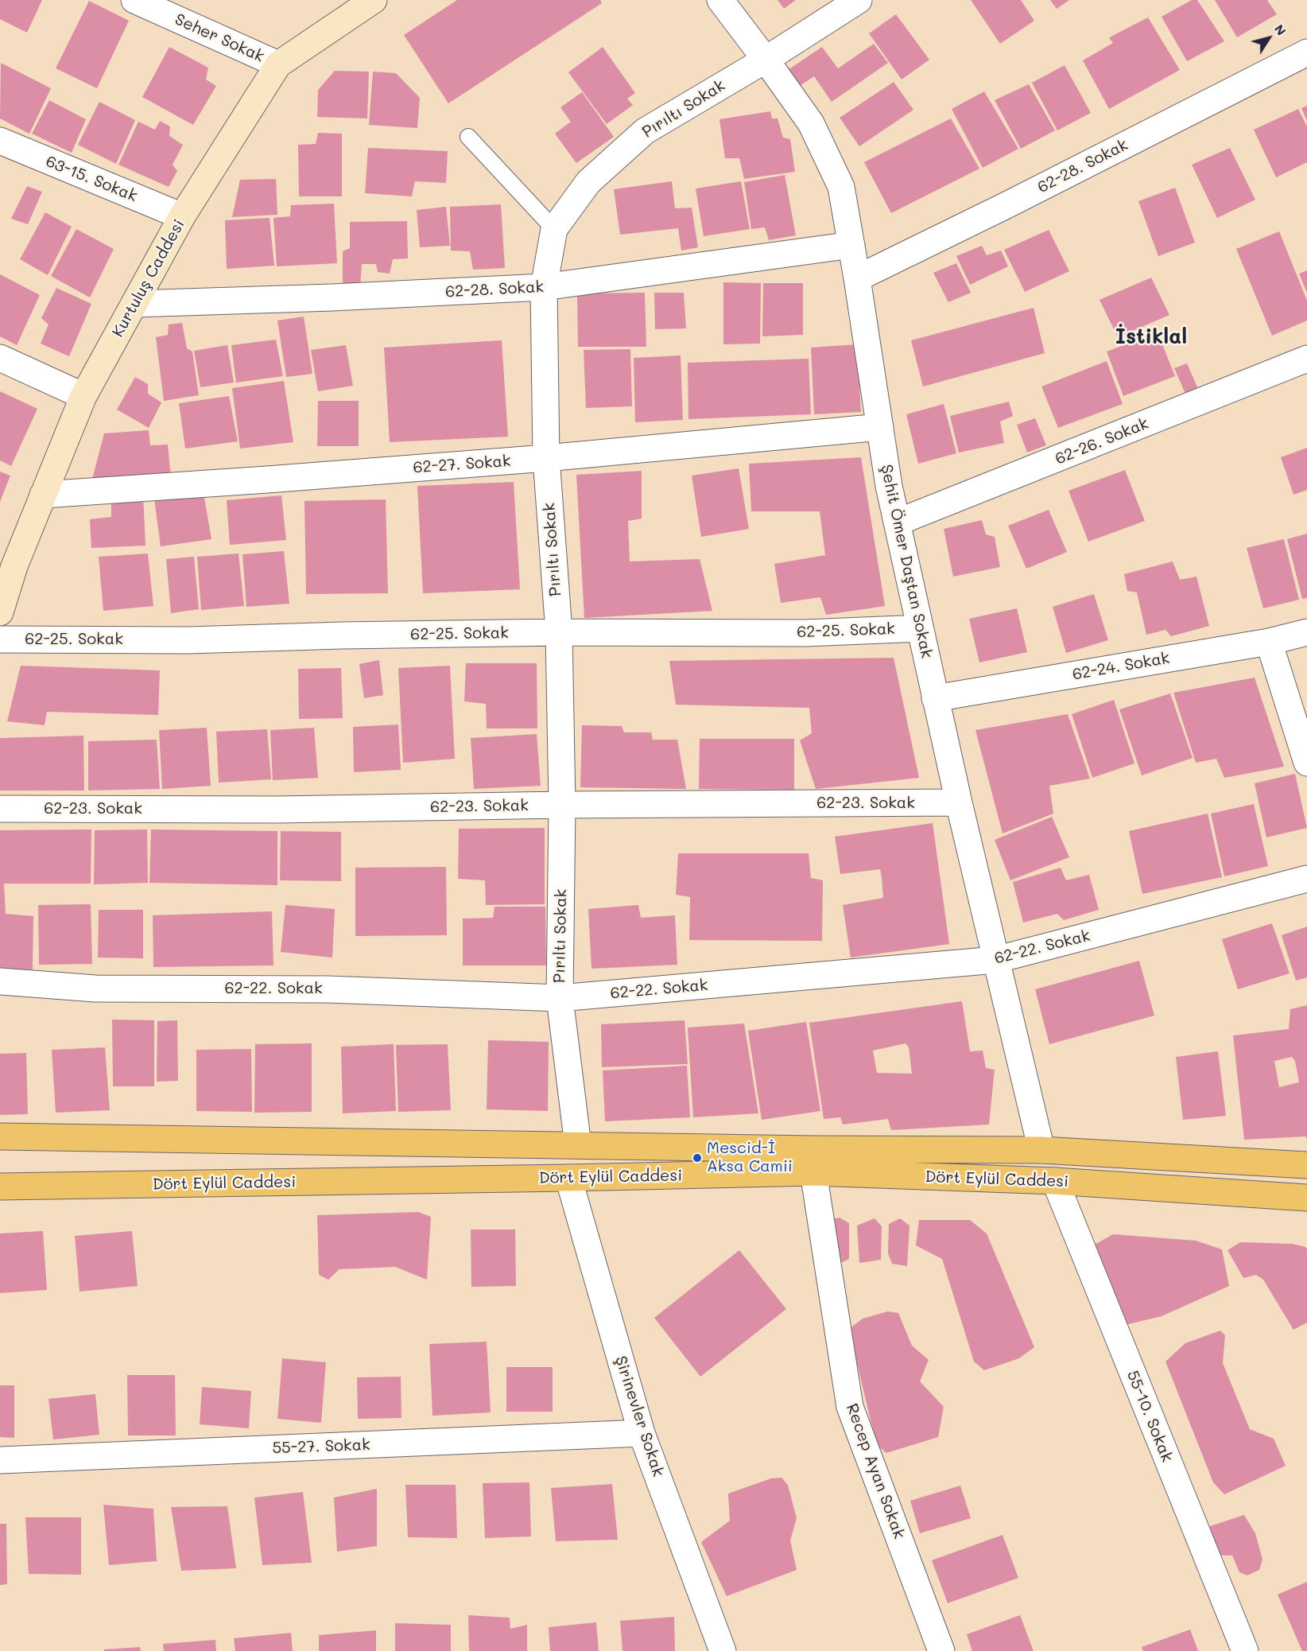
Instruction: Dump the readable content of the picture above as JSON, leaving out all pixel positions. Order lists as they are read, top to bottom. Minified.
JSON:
{"streets":{"main road":["Dört Eylül Caddesi"],"street":["Seher Sokak","Pırıltı Sokak","62-28. Sokak","63-15. Sokak","Kurtuluş Caddesi","62-26. Sokak","62-27. Sokak","Şehit Ömer Daştan Sokak","62-25. Sokak","62-24. Sokak","62-23. Sokak","62-22. Sokak","Şirinevler Sokak","55-10. Sokak","55-27. Sokak","Recep Ayan Sokak"]},"crossings":[["Seher Sokak","Kurtuluş Caddesi"],["Pırıltı Sokak","62-28. Sokak"],["Pırıltı Sokak","62-27. Sokak"],["Pırıltı Sokak","Şehit Ömer Daştan Sokak"],["Pırıltı Sokak","62-25. Sokak"],["Pırıltı Sokak","62-23. Sokak"],["Pırıltı Sokak","62-22. Sokak"],["Pırıltı Sokak","Dört Eylül Caddesi"],["62-28. Sokak","Kurtuluş Caddesi"],["62-28. Sokak","Şehit Ömer Daştan Sokak"],["63-15. Sokak","Kurtuluş Caddesi"],["Kurtuluş Caddesi","62-27. Sokak"],["62-26. Sokak","Şehit Ömer Daştan Sokak"],["62-27. Sokak","Şehit Ömer Daştan Sokak"],["Şehit Ömer Daştan Sokak","62-25. Sokak"],["Şehit Ömer Daştan Sokak","62-24. Sokak"],["Şehit Ömer Daştan Sokak","62-23. Sokak"],["Şehit Ömer Daştan Sokak","62-22. Sokak"],["Şehit Ömer Daştan Sokak","Dört Eylül Caddesi"],["Dört Eylül Caddesi","Şirinevler Sokak"],["Dört Eylül Caddesi","55-10. Sokak"],["Dört Eylül Caddesi","Recep Ayan Sokak"],["Şirinevler Sokak","55-27. Sokak"]],"districts":["İstiklal"],"places":["Mescid-İ Aksa Camii"],"north":"top right"}
